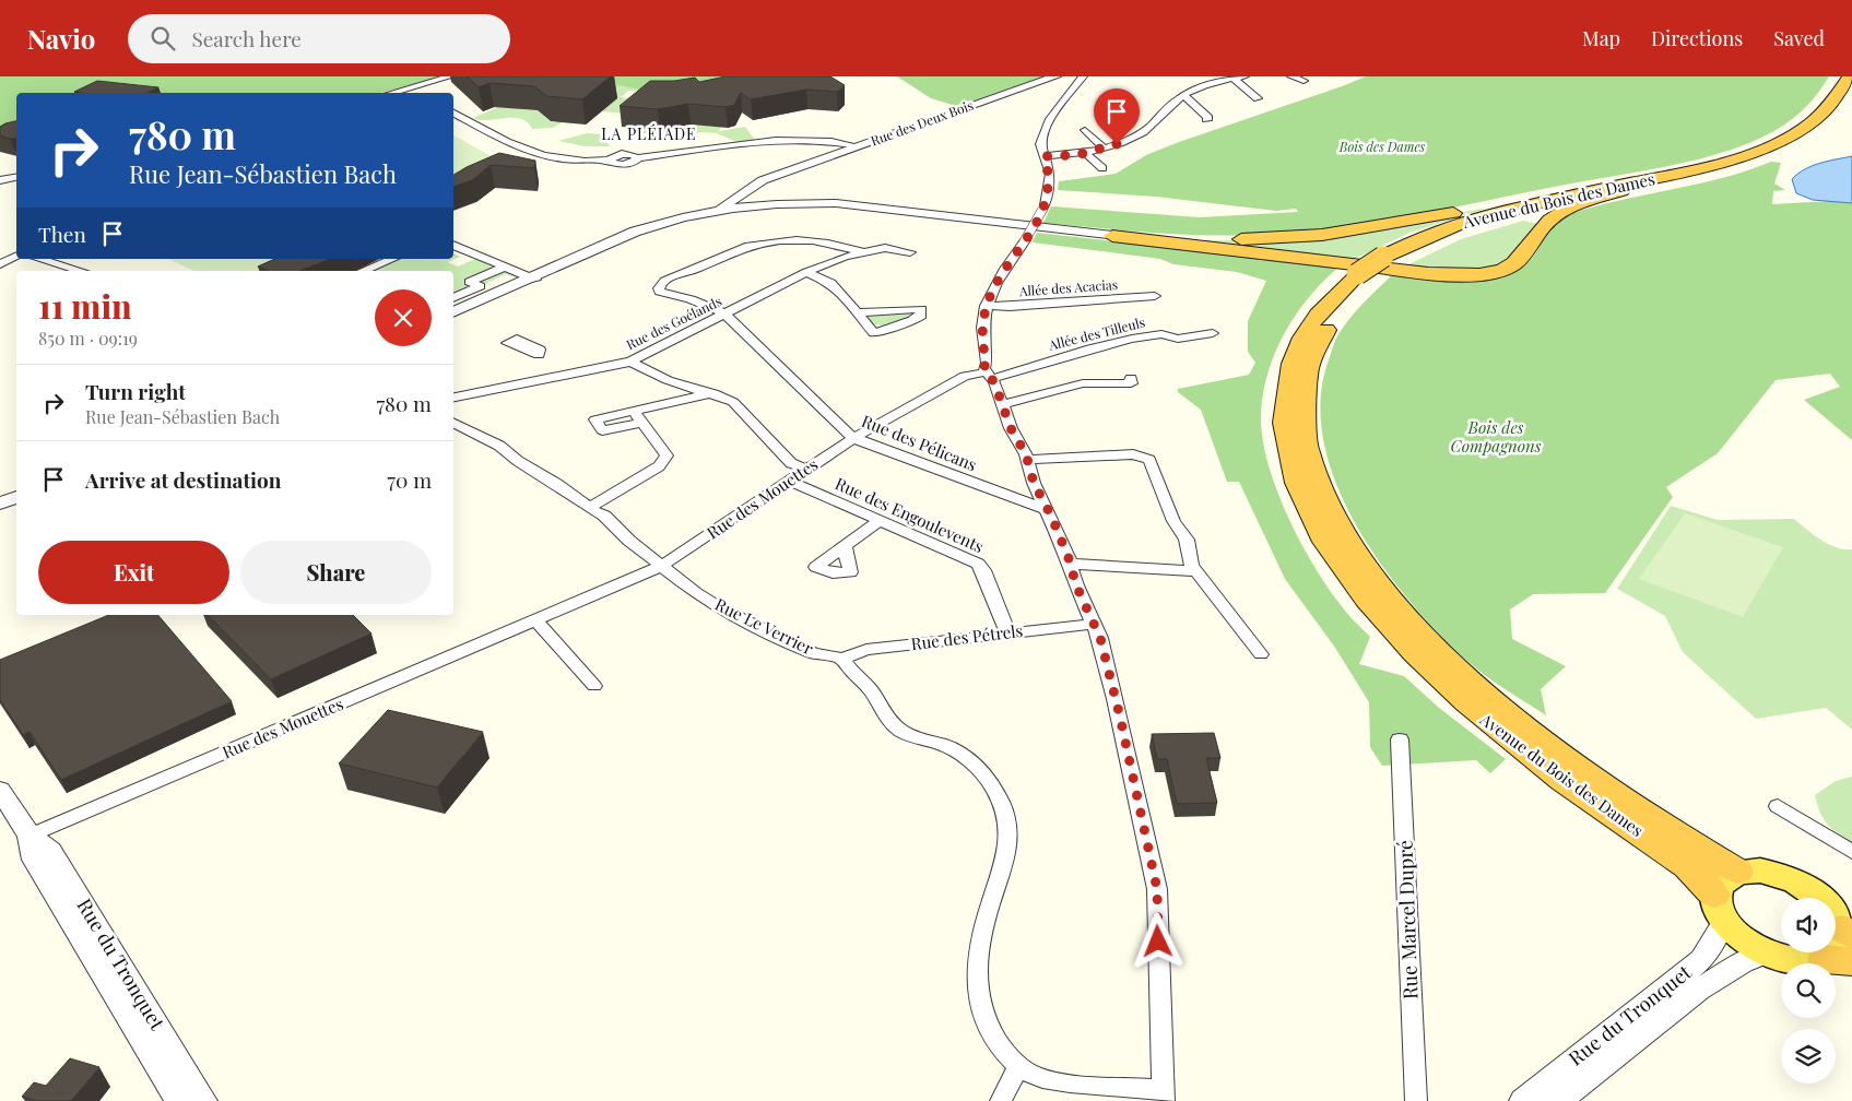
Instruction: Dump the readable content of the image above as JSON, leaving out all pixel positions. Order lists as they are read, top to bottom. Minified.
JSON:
{"streets":{"highway":["Avenue du Bois des Dames"],"street":["Rue des Deux Bois","Allée des Acacias","Rue des Goélands","Allée des Tilleuls","Rue des Pélicans","Rue des Mouettes","Rue des Engoulevents","Rue Le Verrier","Rue des Pétrels","Rue Marcel Dupré","Rue du Tronquet"]},"crossings":[["Avenue du Bois des Dames","Rue du Tronquet"],["Rue des Goélands","Rue des Pélicans"],["Allée des Tilleuls","Rue des Mouettes"],["Rue des Pélicans","Rue des Mouettes"],["Rue des Mouettes","Rue des Engoulevents"],["Rue des Mouettes","Rue Le Verrier"],["Rue des Mouettes","Rue du Tronquet"],["Rue des Engoulevents","Rue des Pétrels"],["Rue Le Verrier","Rue des Pétrels"]],"districts":["LA PLÉIADE"],"parks":["Bois des Dames","Bois des Compagnons"],"page":{"header":"Navio","search":"Search here","nav":["Map","Directions","Saved"],"turn":["780 m","Rue Jean-Sébastien Bach"],"then":"Then","heading":["11 min","850 m · 09:19"],"list":[{"name":"Turn right","note":"Rue Jean-Sébastien Bach","value":"780 m"},{"name":"Arrive at destination","value":"70 m"}],"buttons":["Exit","Share"]}}
